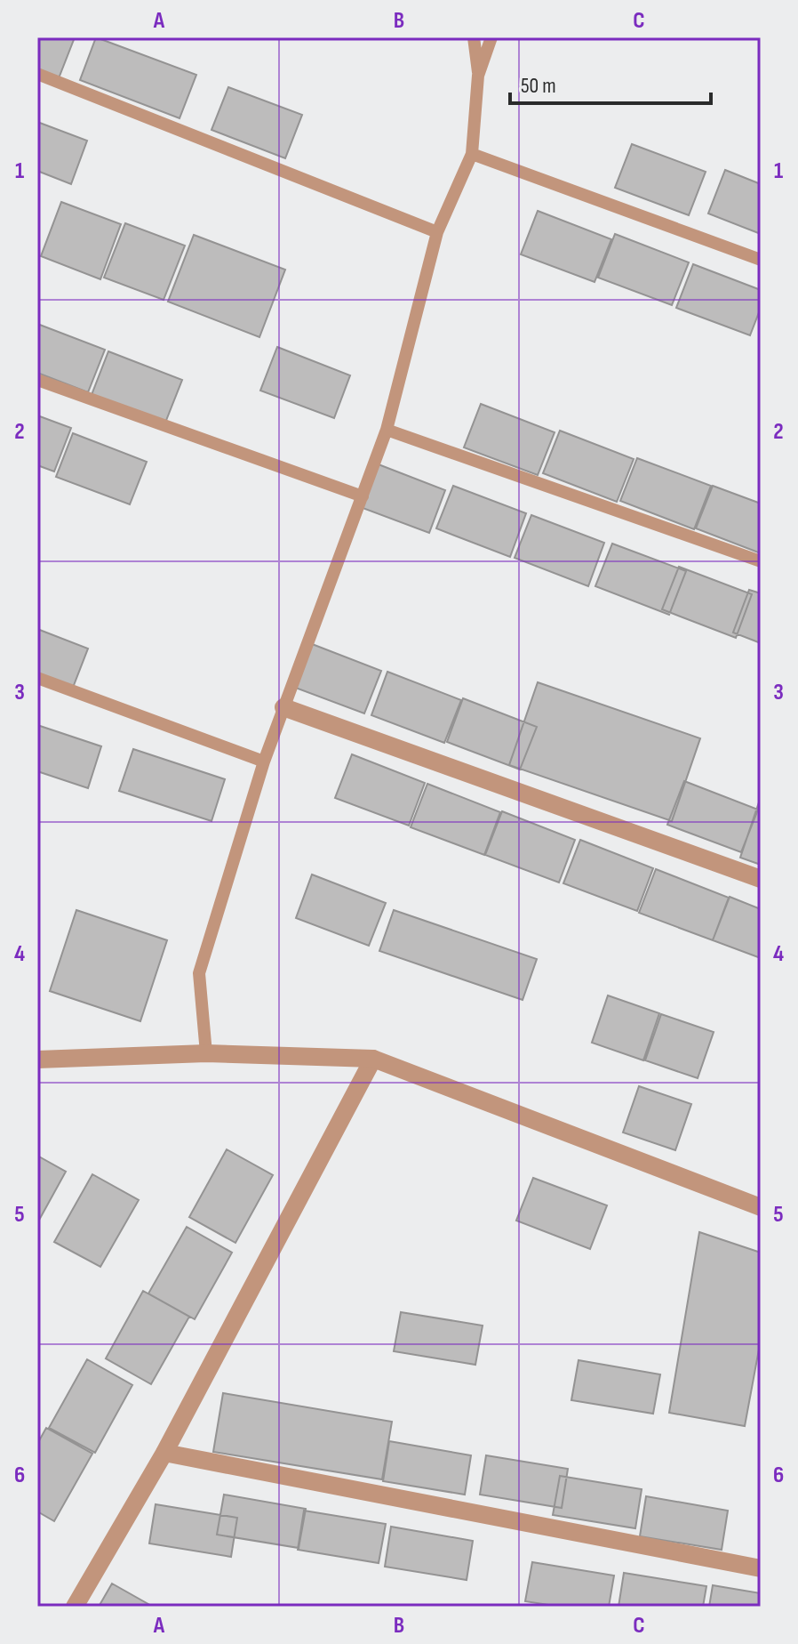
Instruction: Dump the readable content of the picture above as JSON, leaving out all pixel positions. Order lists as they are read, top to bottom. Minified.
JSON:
{"scale_bar":"50 m","grid":{"columns":["A","B","C"],"rows":["1","2","3","4","5","6"]}}
